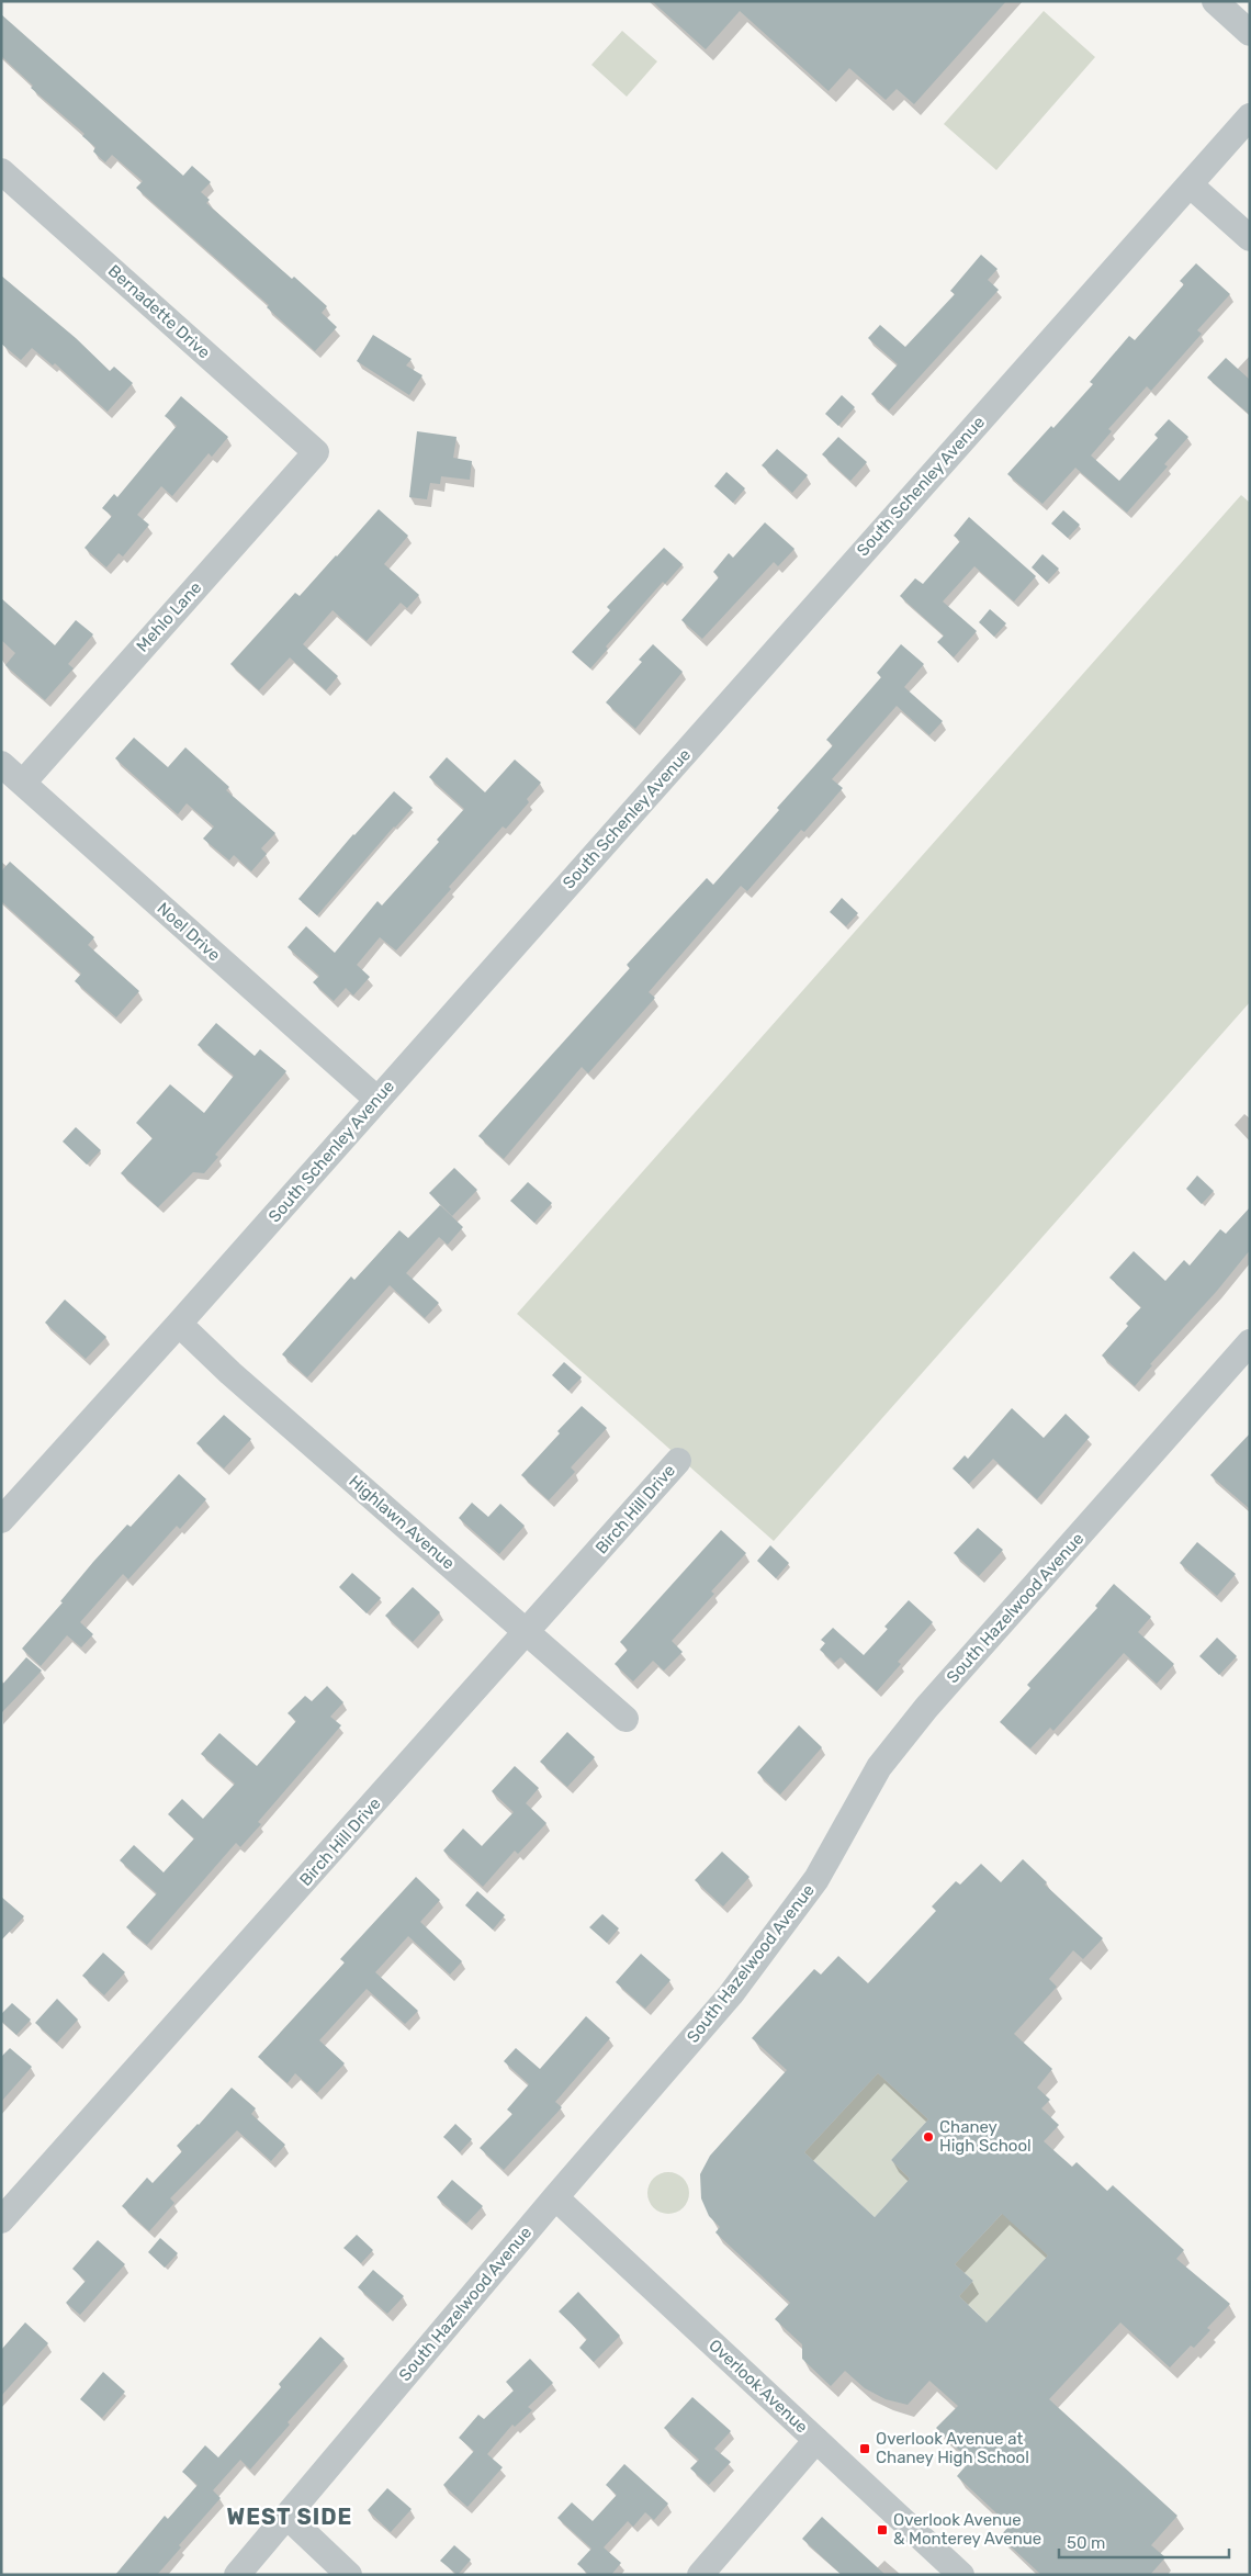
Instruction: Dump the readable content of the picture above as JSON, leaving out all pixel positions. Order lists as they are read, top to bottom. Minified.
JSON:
{"streets":{"street":["Bernadette Drive","South Schenley Avenue","Mehlo Lane","Noel Drive","Birch Hill Drive","Highlawn Avenue","South Hazelwood Avenue","Overlook Avenue"]},"crossings":[["Bernadette Drive","Mehlo Lane"],["South Schenley Avenue","Noel Drive"],["South Schenley Avenue","Highlawn Avenue"],["Mehlo Lane","Noel Drive"],["Birch Hill Drive","Highlawn Avenue"],["South Hazelwood Avenue","Overlook Avenue"]],"districts":["WEST SIDE"],"places":{"other":["Chaney High School"],"transit":["Overlook Avenue at Chaney High School","Overlook Avenue & Monterey Avenue"]},"scale_bar":"50 m"}
